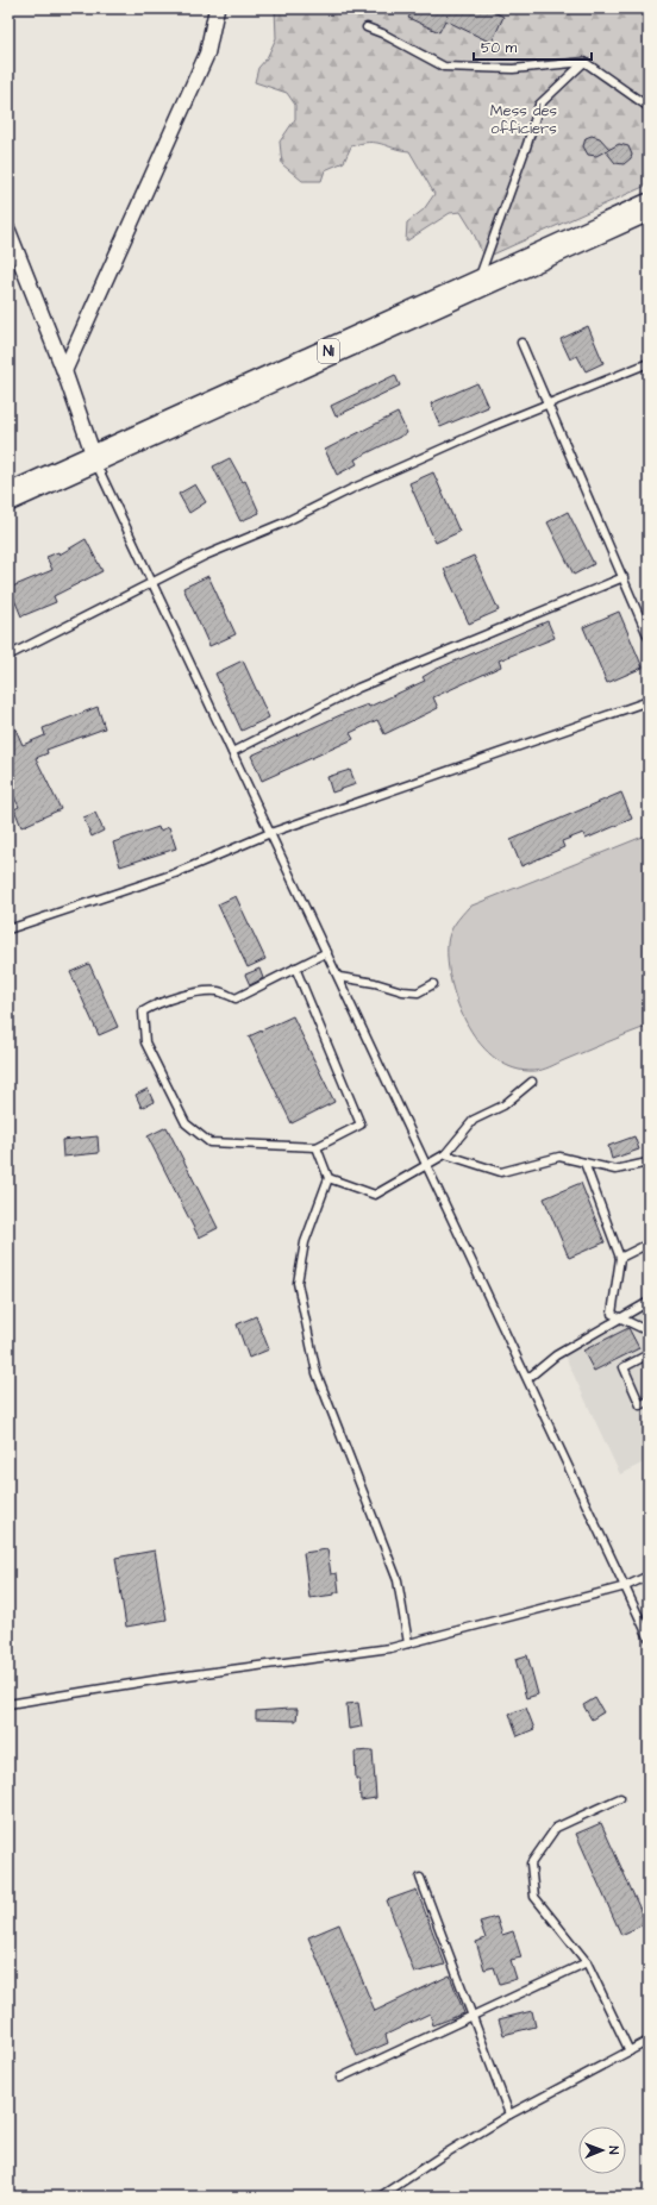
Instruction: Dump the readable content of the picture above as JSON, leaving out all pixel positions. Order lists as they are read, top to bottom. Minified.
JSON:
{"streets":{"highway":["N1"]},"parks":["Mess des officiers"],"scale_bar":"50 m","north":"right"}
